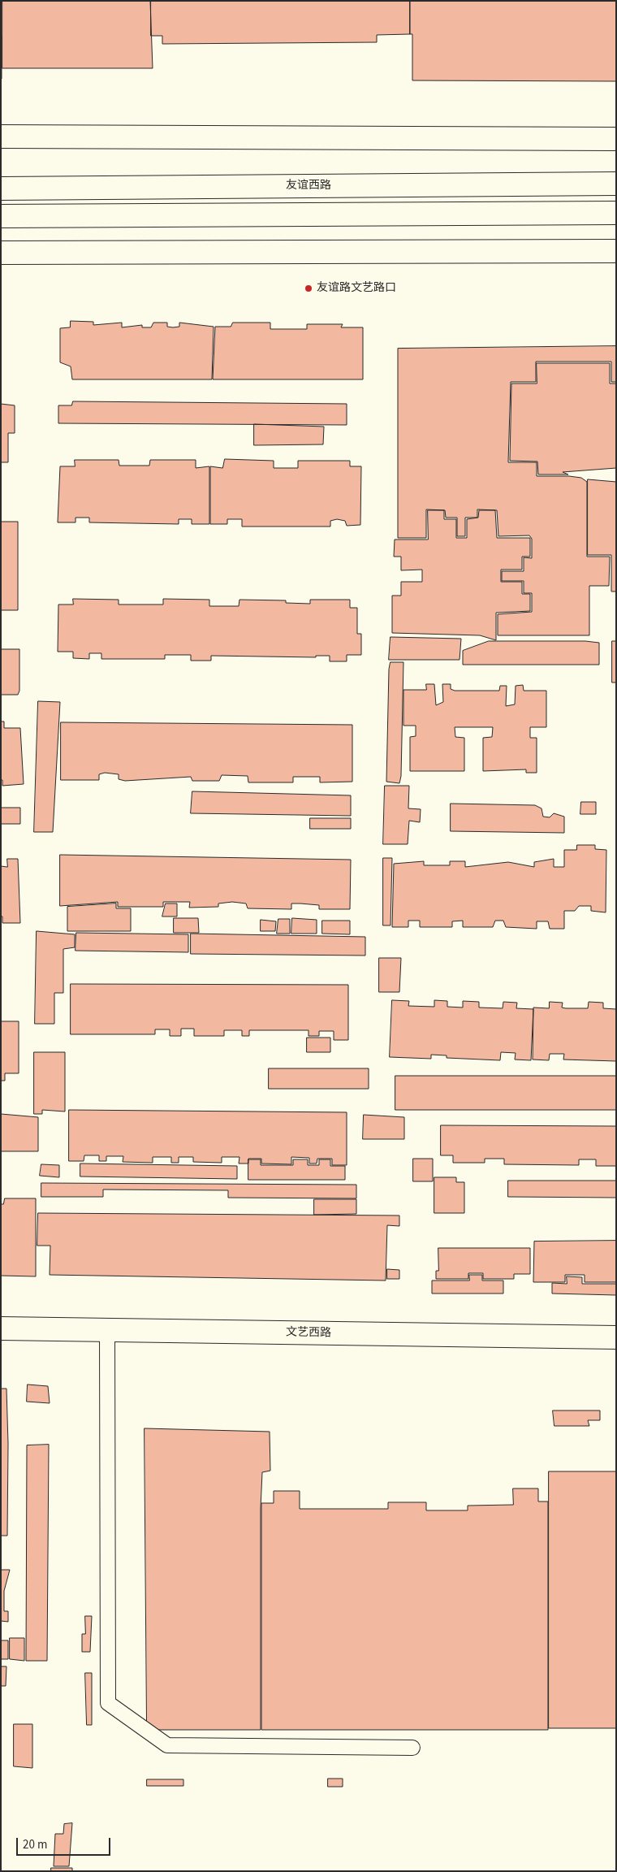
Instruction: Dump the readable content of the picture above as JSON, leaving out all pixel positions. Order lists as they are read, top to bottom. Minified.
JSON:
{"streets":{"street":["友谊西路","文艺西路"]},"places":["友谊路文艺路口"],"scale_bar":"20 m"}
